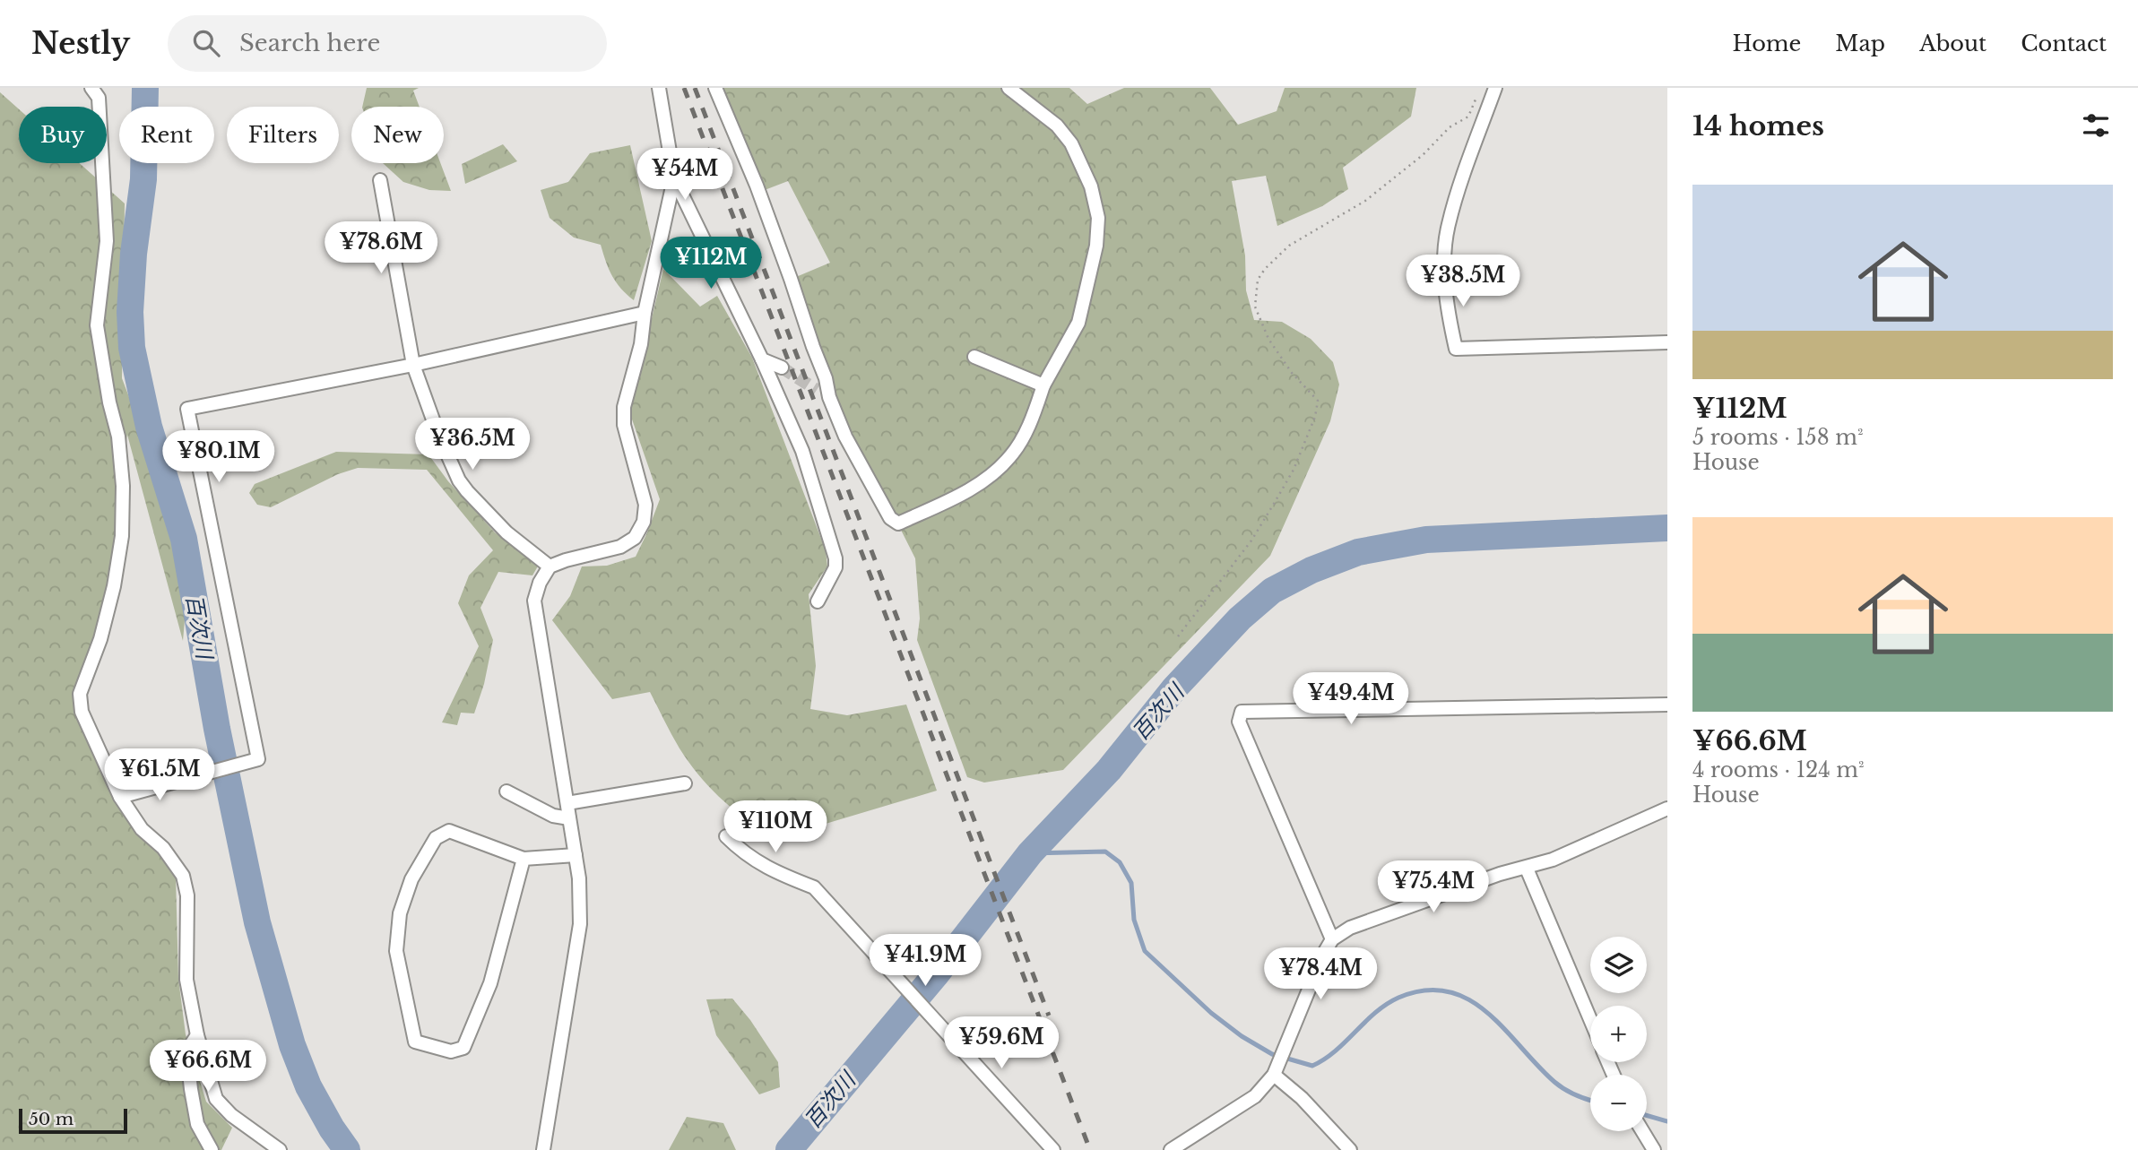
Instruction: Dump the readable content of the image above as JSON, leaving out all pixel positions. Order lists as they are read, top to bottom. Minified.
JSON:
{"water":["百次川"],"scale_bar":"50 m","page":{"header":"Nestly","search":"Search here","nav":["Home","Map","About","Contact"],"heading":"14 homes","chip":["Buy","Rent","Filters","New"],"price":["¥54M","¥78.6M","¥112M","¥38.5M","¥36.5M","¥80.1M","¥49.4M","¥61.5M","¥110M","¥75.4M","¥41.9M","¥78.4M","¥59.6M","¥66.6M"],"list":[{"name":"¥112M","note":"5 rooms · 158 m² · House"},{"name":"¥66.6M","note":"4 rooms · 124 m² · House"}],"map_buttons":["+","−"],"scale":"50 m"}}
